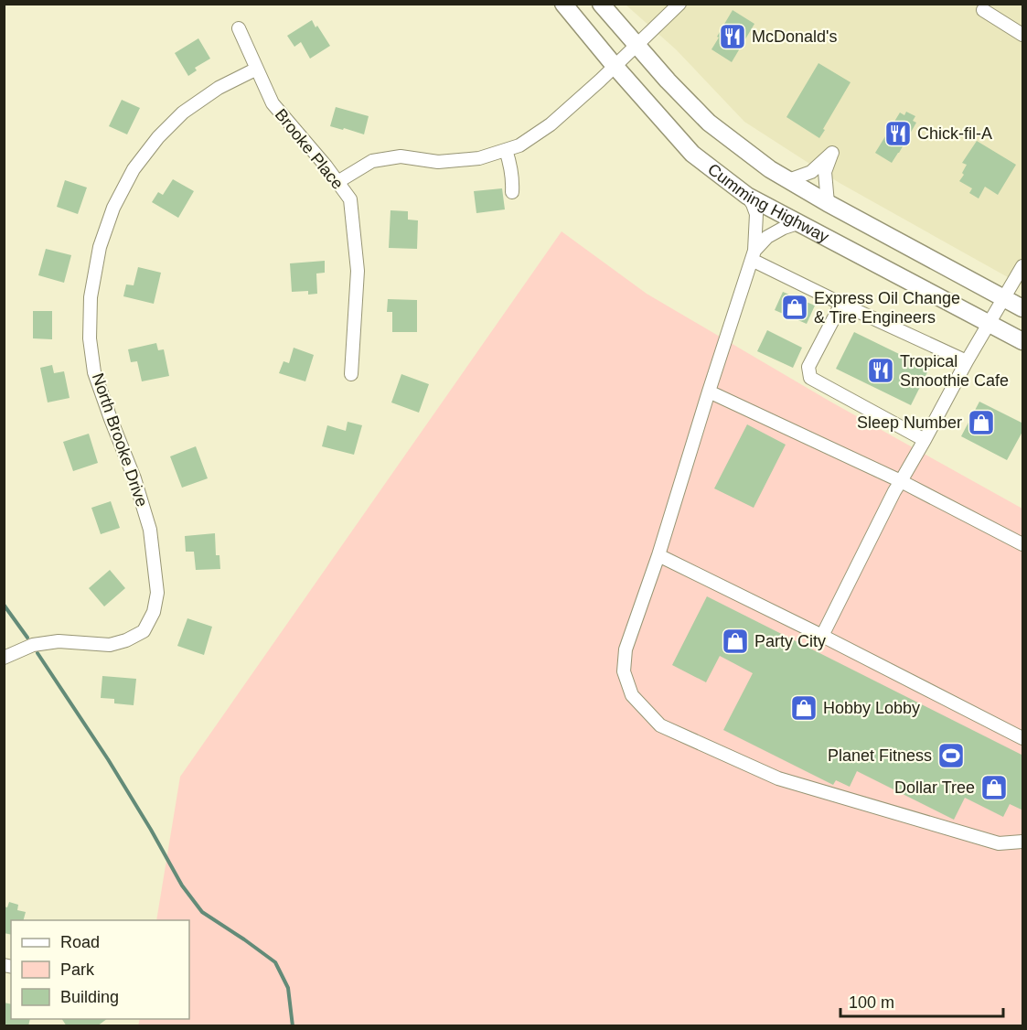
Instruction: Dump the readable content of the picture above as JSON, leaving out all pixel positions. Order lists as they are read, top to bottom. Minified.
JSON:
{"streets":{"main road":["Cumming Highway"],"street":["Brooke Place","North Brooke Drive"]},"crossings":[["Brooke Place","North Brooke Drive"]],"places":{"restaurant":["McDonald's","Chick-fil-A","Tropical Smoothie Cafe"],"shop":["Express Oil Change & Tire Engineers","Sleep Number","Party City","Hobby Lobby","Dollar Tree"],"sports":["Planet Fitness"]},"legend":["Road","Park","Building"],"scale_bar":"100 m"}
